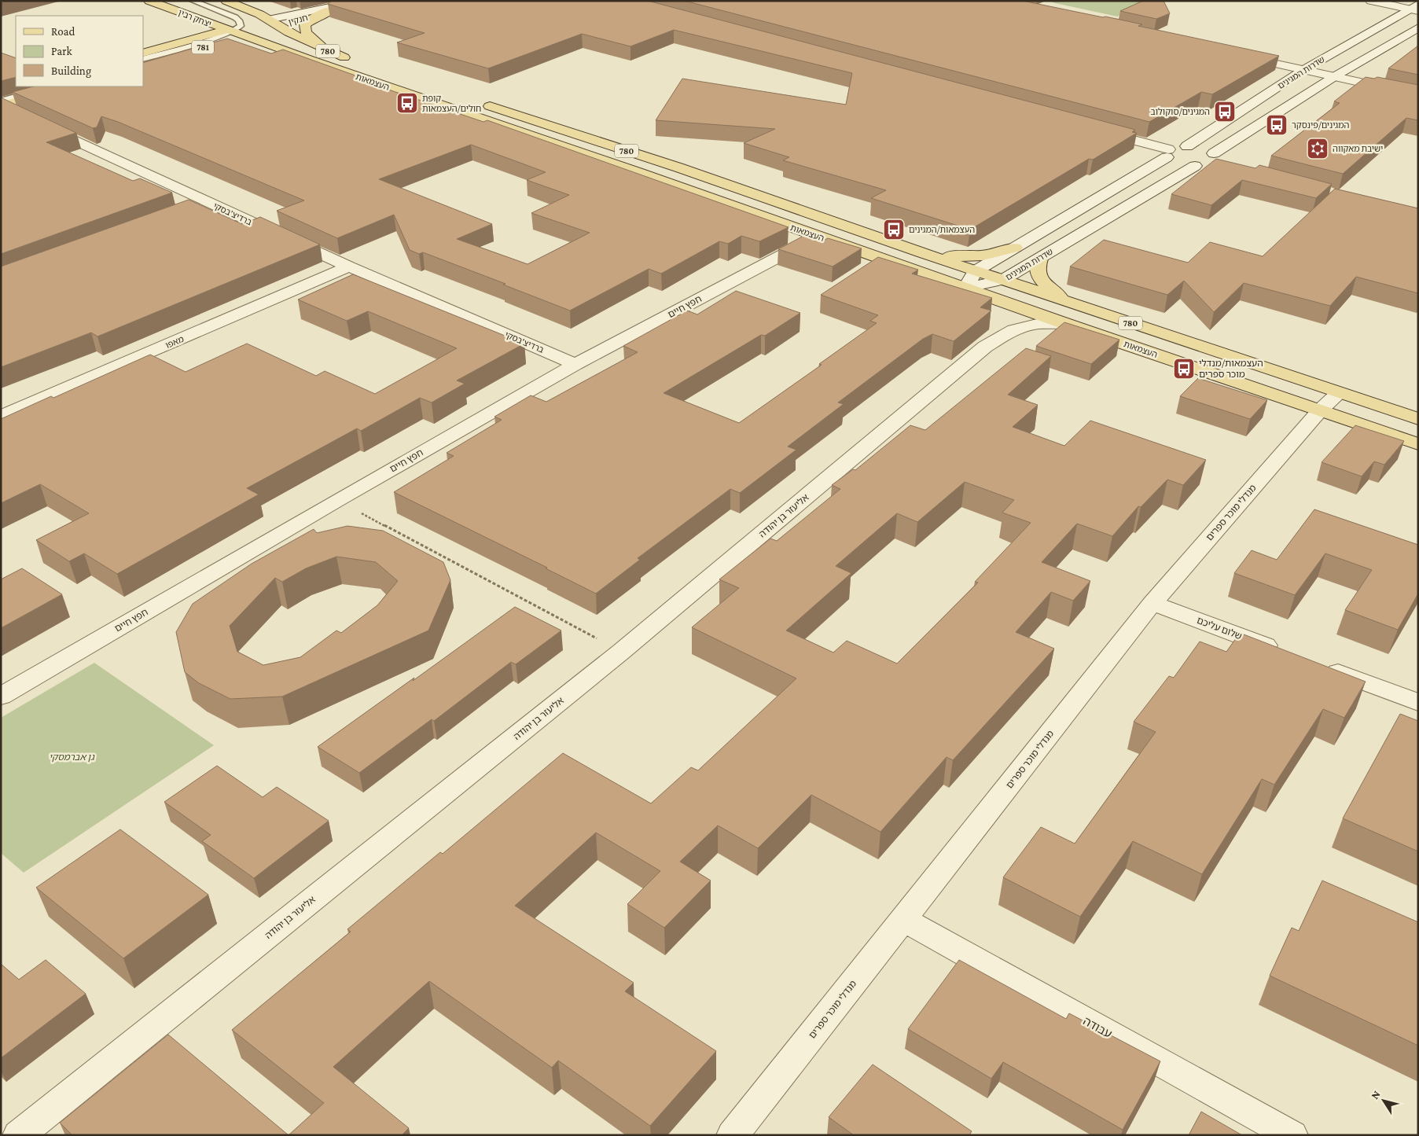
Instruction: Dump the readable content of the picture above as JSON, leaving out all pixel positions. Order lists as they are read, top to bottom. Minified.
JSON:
{"streets":{"main road":["יצחק רבין","חנקין","781","780","העצמאות"],"street":["שדרות המגינים","ברדיצ'בסקי","חפץ חיים","מאפו","מנדלי מוכר ספרים","אליעזר בן יהודה","שלום עליכם","עבודה"]},"crossings":[["יצחק רבין","חנקין"],["יצחק רבין","781"],["יצחק רבין","העצמאות"],["חנקין","781"],["חנקין","העצמאות"],["781","העצמאות"],["שדרות המגינים","העצמאות"],["העצמאות","חפץ חיים"],["העצמאות","מנדלי מוכר ספרים"],["העצמאות","אליעזר בן יהודה"],["ברדיצ'בסקי","חפץ חיים"],["ברדיצ'בסקי","מאפו"],["מנדלי מוכר ספרים","שלום עליכם"],["מנדלי מוכר ספרים","עבודה"]],"parks":["גן אברמסקי"],"places":{"bus stop":["קופת חולים/העצמאות","המגינים/סוקולוב","המגינים/פינסקר","העצמאות/המגינים","העצמאות/מנדלי מוכר ספרים"],"synagogue":["ישיבת מאקווה"]},"legend":["Road","Park","Building"],"north":"top left"}
